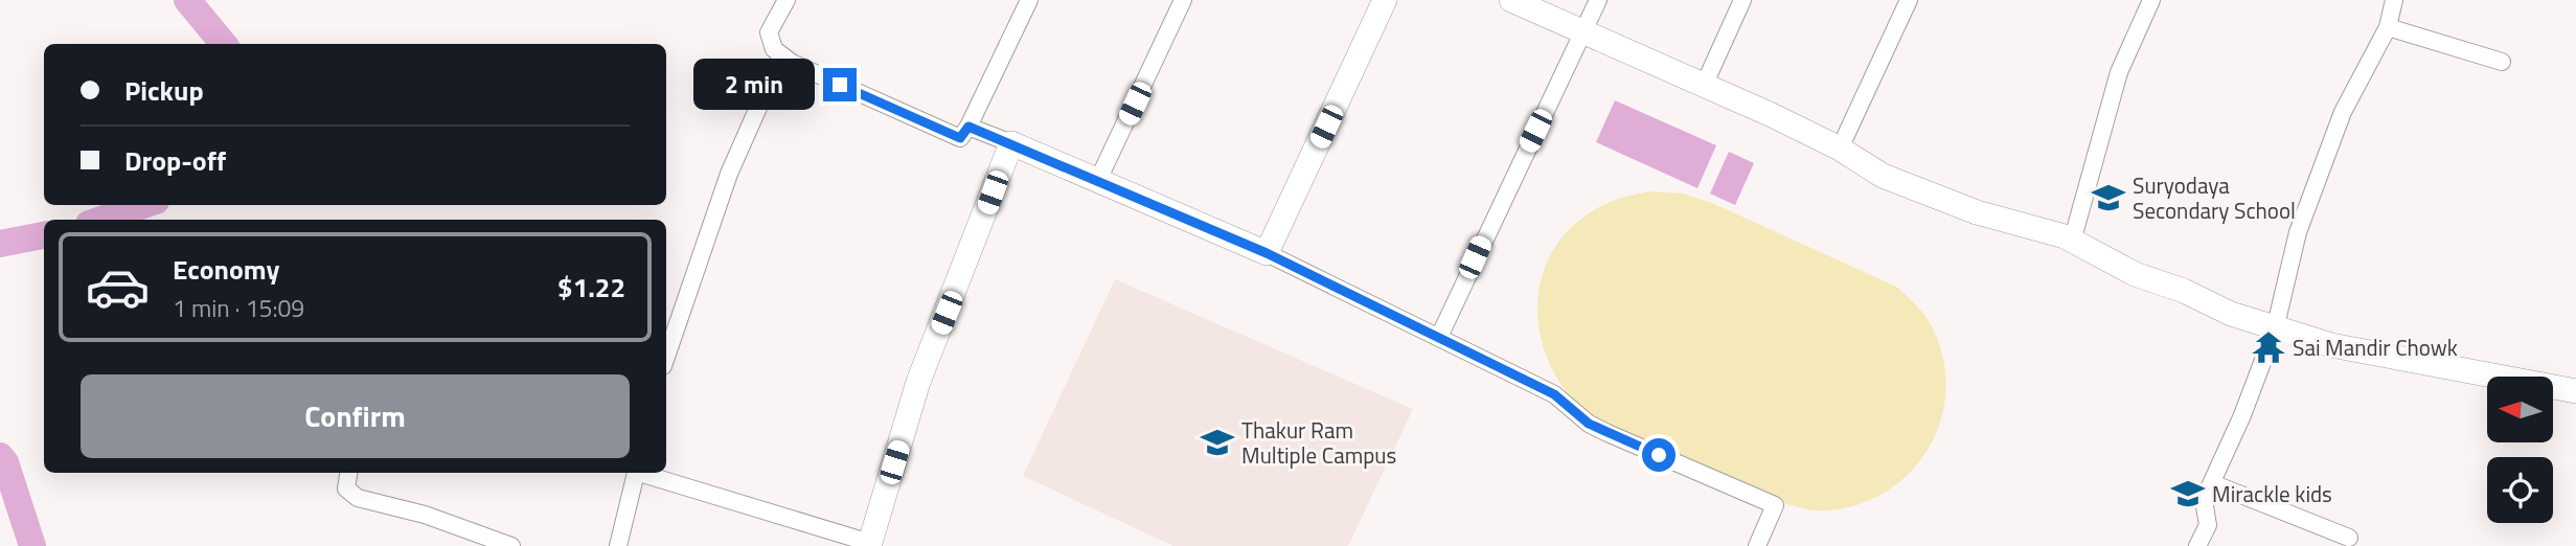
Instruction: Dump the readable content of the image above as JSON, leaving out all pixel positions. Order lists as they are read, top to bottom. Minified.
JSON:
{"places":{"school or university":["Suryodaya Secondary School","Thakur Ram Multiple Campus","Mirackle kids"],"temple":["Sai Mandir Chowk"]},"north":"left","page":{"banner":["Pickup","Drop-off"],"bubble":"2 min","list":[{"name":"Economy","note":"1 min · 15:09","value":"$1.22"}],"buttons":"Confirm"}}
